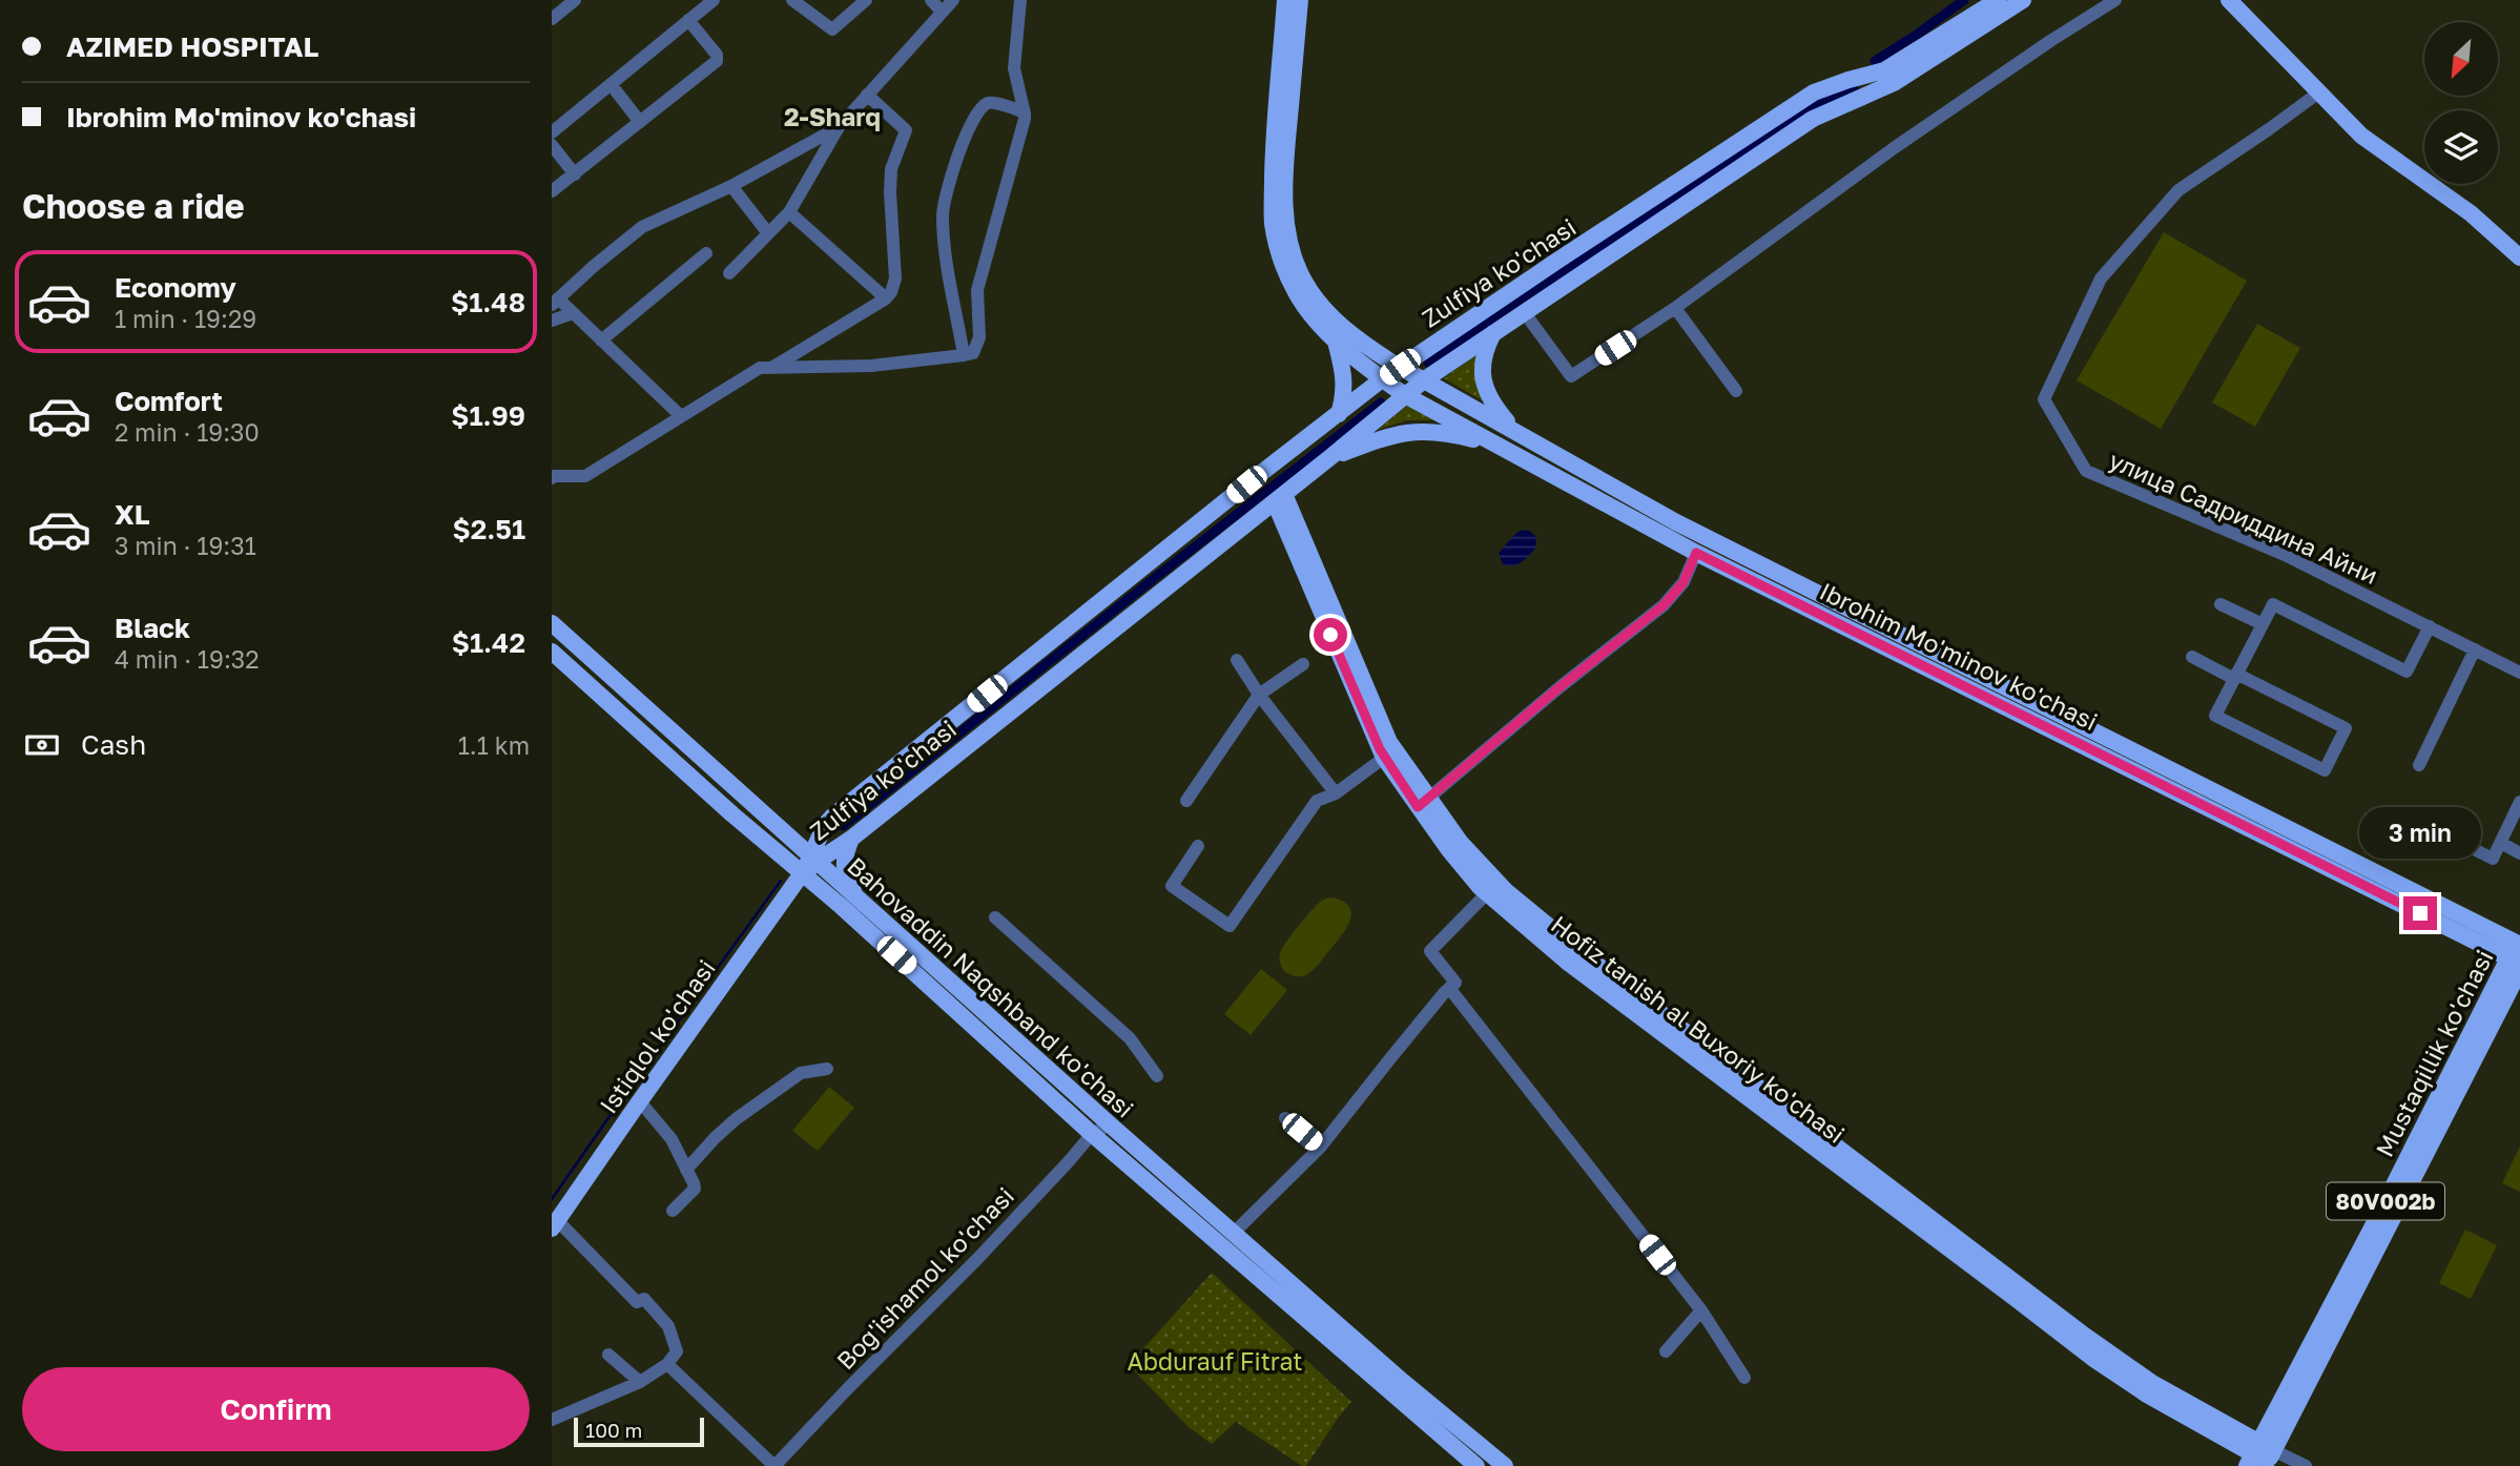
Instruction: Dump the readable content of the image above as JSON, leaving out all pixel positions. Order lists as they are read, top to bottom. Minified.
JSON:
{"streets":{"main road":["Zulfiya ko'chasi","Ibrohim Mo'minov ko'chasi","Bahovaddin Naqshband ko'chasi","Hofiz tanish al Buxoriy ko'chasi","Istiqlol ko'chasi","Mustaqillik ko'chasi","80V002b"],"street":["улица Садриддина Айни","Bog'ishamol ko'chasi"]},"crossings":[["Zulfiya ko'chasi","Ibrohim Mo'minov ko'chasi"],["Zulfiya ko'chasi","Bahovaddin Naqshband ko'chasi"],["Zulfiya ko'chasi","Hofiz tanish al Buxoriy ko'chasi"],["Zulfiya ko'chasi","Istiqlol ko'chasi"],["Ibrohim Mo'minov ko'chasi","Mustaqillik ko'chasi"],["Bahovaddin Naqshband ko'chasi","Istiqlol ko'chasi"],["Bahovaddin Naqshband ko'chasi","Bog'ishamol ko'chasi"],["Hofiz tanish al Buxoriy ko'chasi","Mustaqillik ko'chasi"]],"districts":["2-Sharq"],"parks":["Abdurauf Fitrat"],"scale_bar":"100 m","north":"bottom left","page":{"banner":["AZIMED HOSPITAL","Ibrohim Mo'minov ko'chasi"],"heading":"Choose a ride","list":[{"name":"Economy","note":"1 min · 19:29","value":"$1.48"},{"name":"Comfort","note":"2 min · 19:30","value":"$1.99"},{"name":"XL","note":"3 min · 19:31","value":"$2.51"},{"name":"Black","note":"4 min · 19:32","value":"$1.42"}],"pay":["Cash","1.1 km"],"bubble":"3 min","buttons":"Confirm","scale":"100 m"}}
